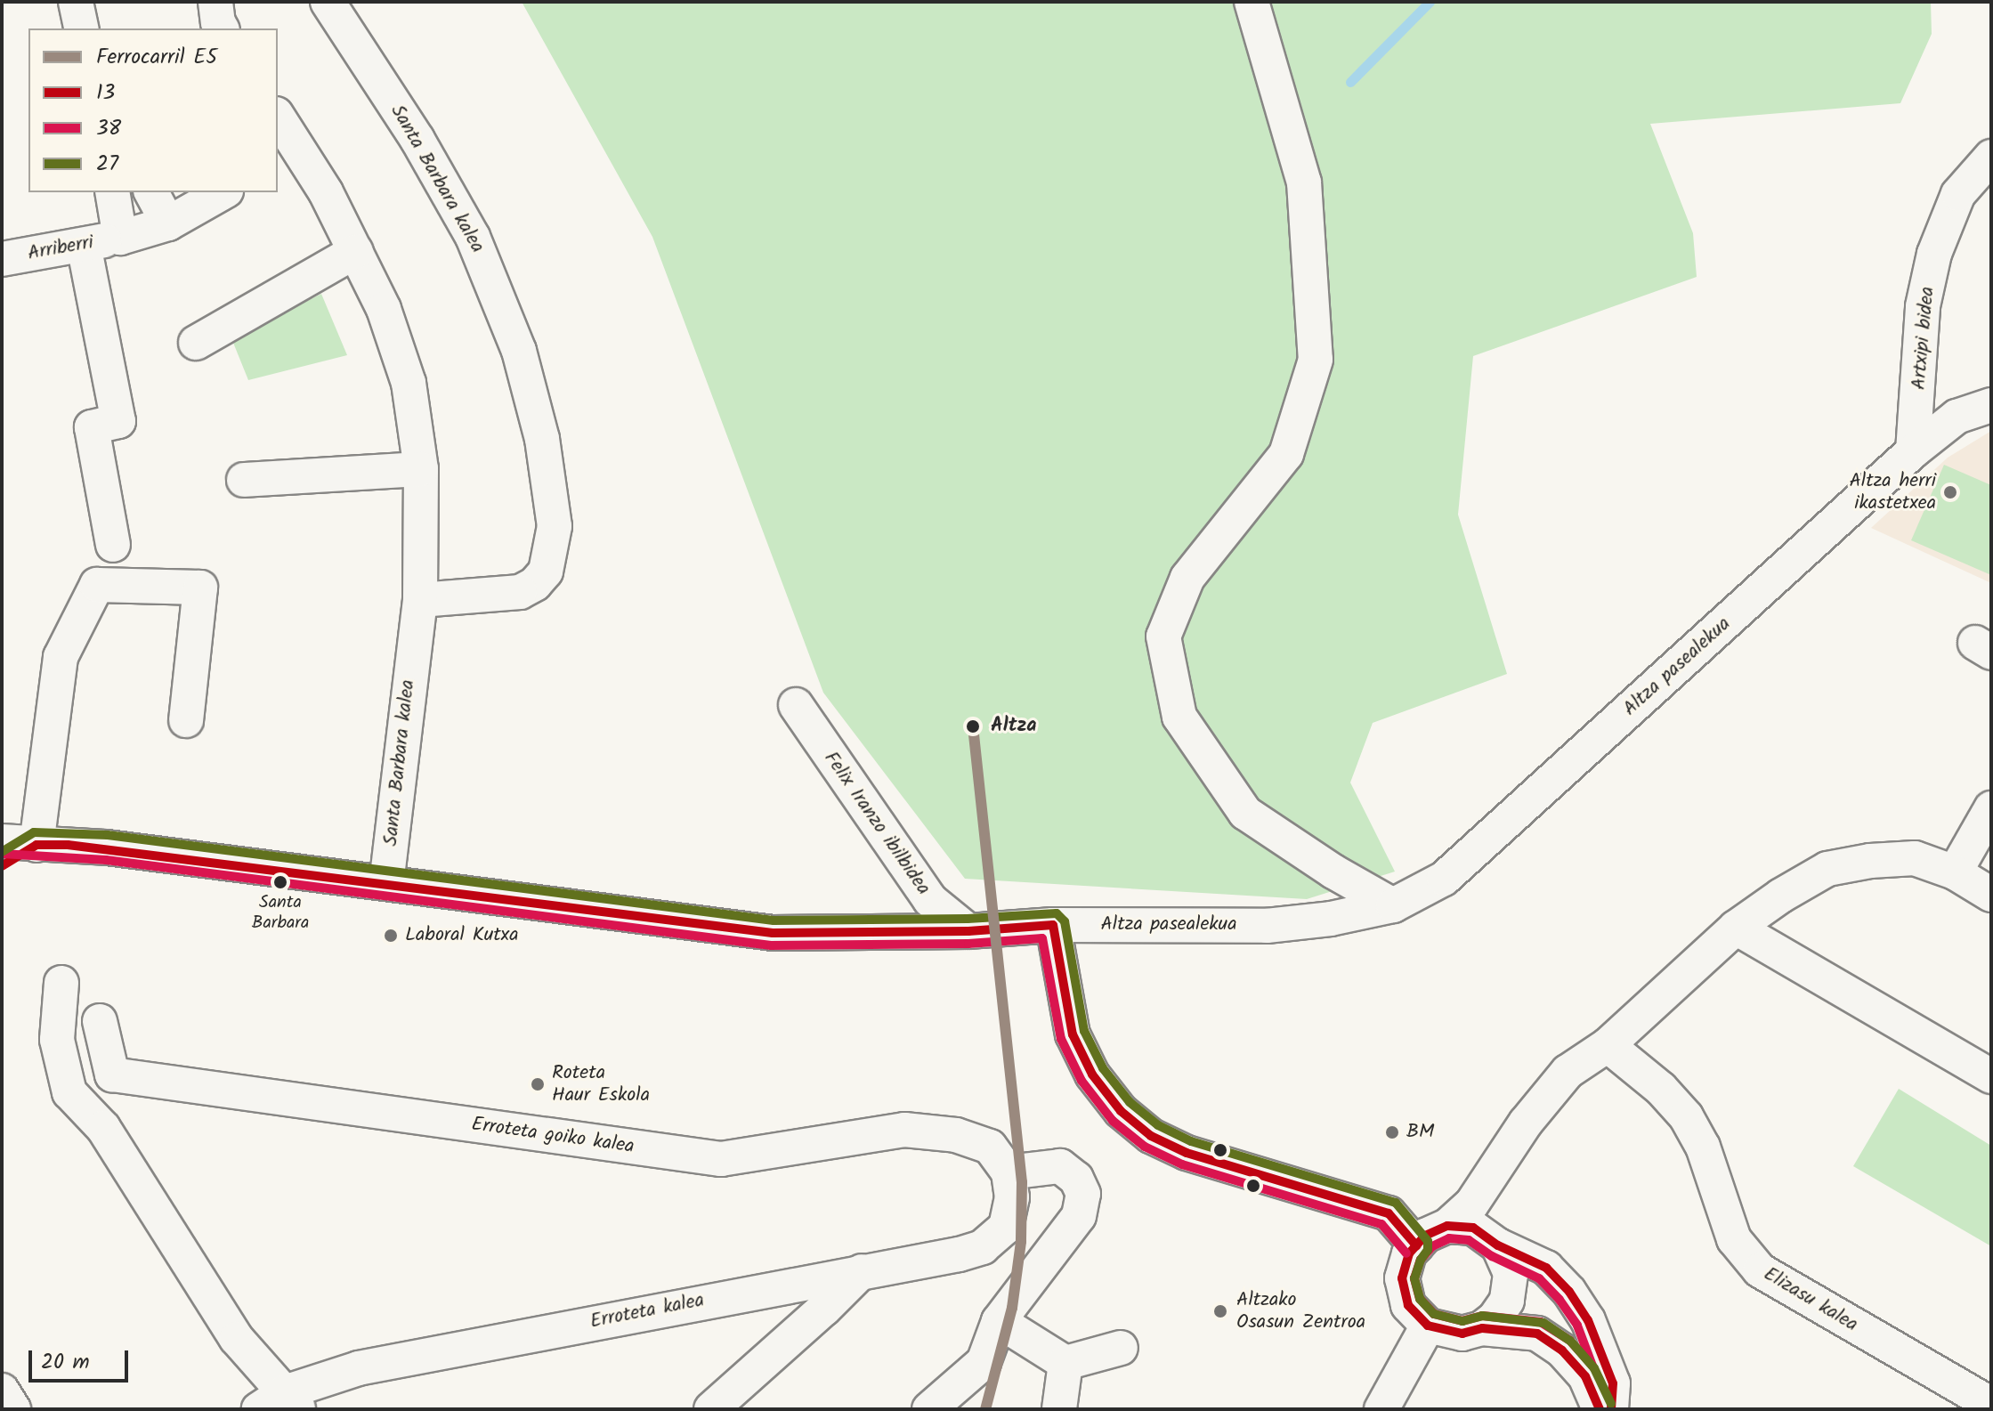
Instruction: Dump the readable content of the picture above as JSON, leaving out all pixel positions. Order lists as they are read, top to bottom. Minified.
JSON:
{"streets":{"street":["Santa Barbara kalea","Arriberri","Artxipi bidea","Altza pasealekua","Felix Iranzo ibilbidea","Erroteta goiko kalea","Elizasu kalea","Erroteta kalea"]},"crossings":[["Santa Barbara kalea","Altza pasealekua"],["Artxipi bidea","Altza pasealekua"],["Altza pasealekua","Felix Iranzo ibilbidea"],["Erroteta goiko kalea","Erroteta kalea"]],"places":["Altza herri ikastetxea","Altza","Santa Barbara","Laboral Kutxa","Roteta Haur Eskola","BM","Altzako Osasun Zentroa"],"lines":["rail line E5","transit line 27","transit line 13","transit line 38"],"legend":["Ferrocarril E5","13","38","27"],"scale_bar":"20 m"}
